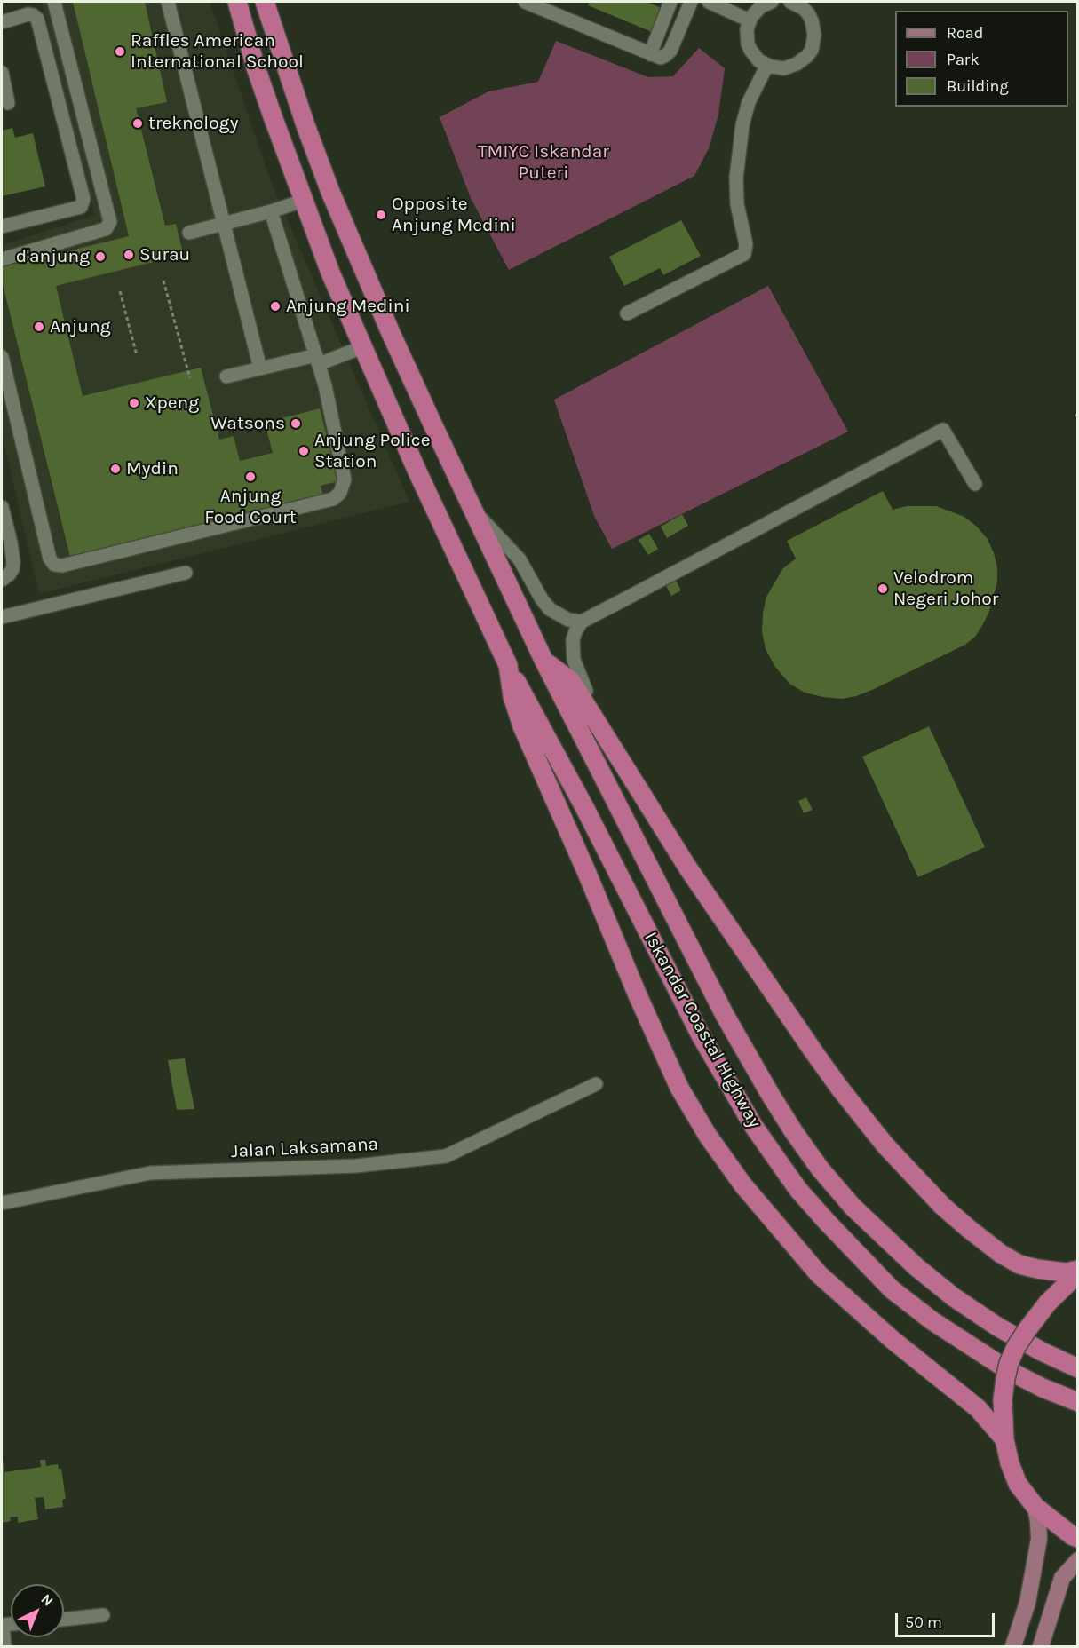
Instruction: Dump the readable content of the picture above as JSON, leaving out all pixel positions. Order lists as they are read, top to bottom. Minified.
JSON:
{"streets":{"highway":["Iskandar Coastal Highway"],"street":["Jalan Laksamana"]},"parks":["TMIYC Iskandar Puteri"],"places":["Raffles American International School","treknology","Opposite Anjung Medini","Surau","d'anjung","Anjung Medini","Anjung","Xpeng","Watsons","Anjung Police Station","Mydin","Anjung Food Court","Velodrom Negeri Johor"],"legend":["Road","Park","Building"],"scale_bar":"50 m","north":"top right"}
